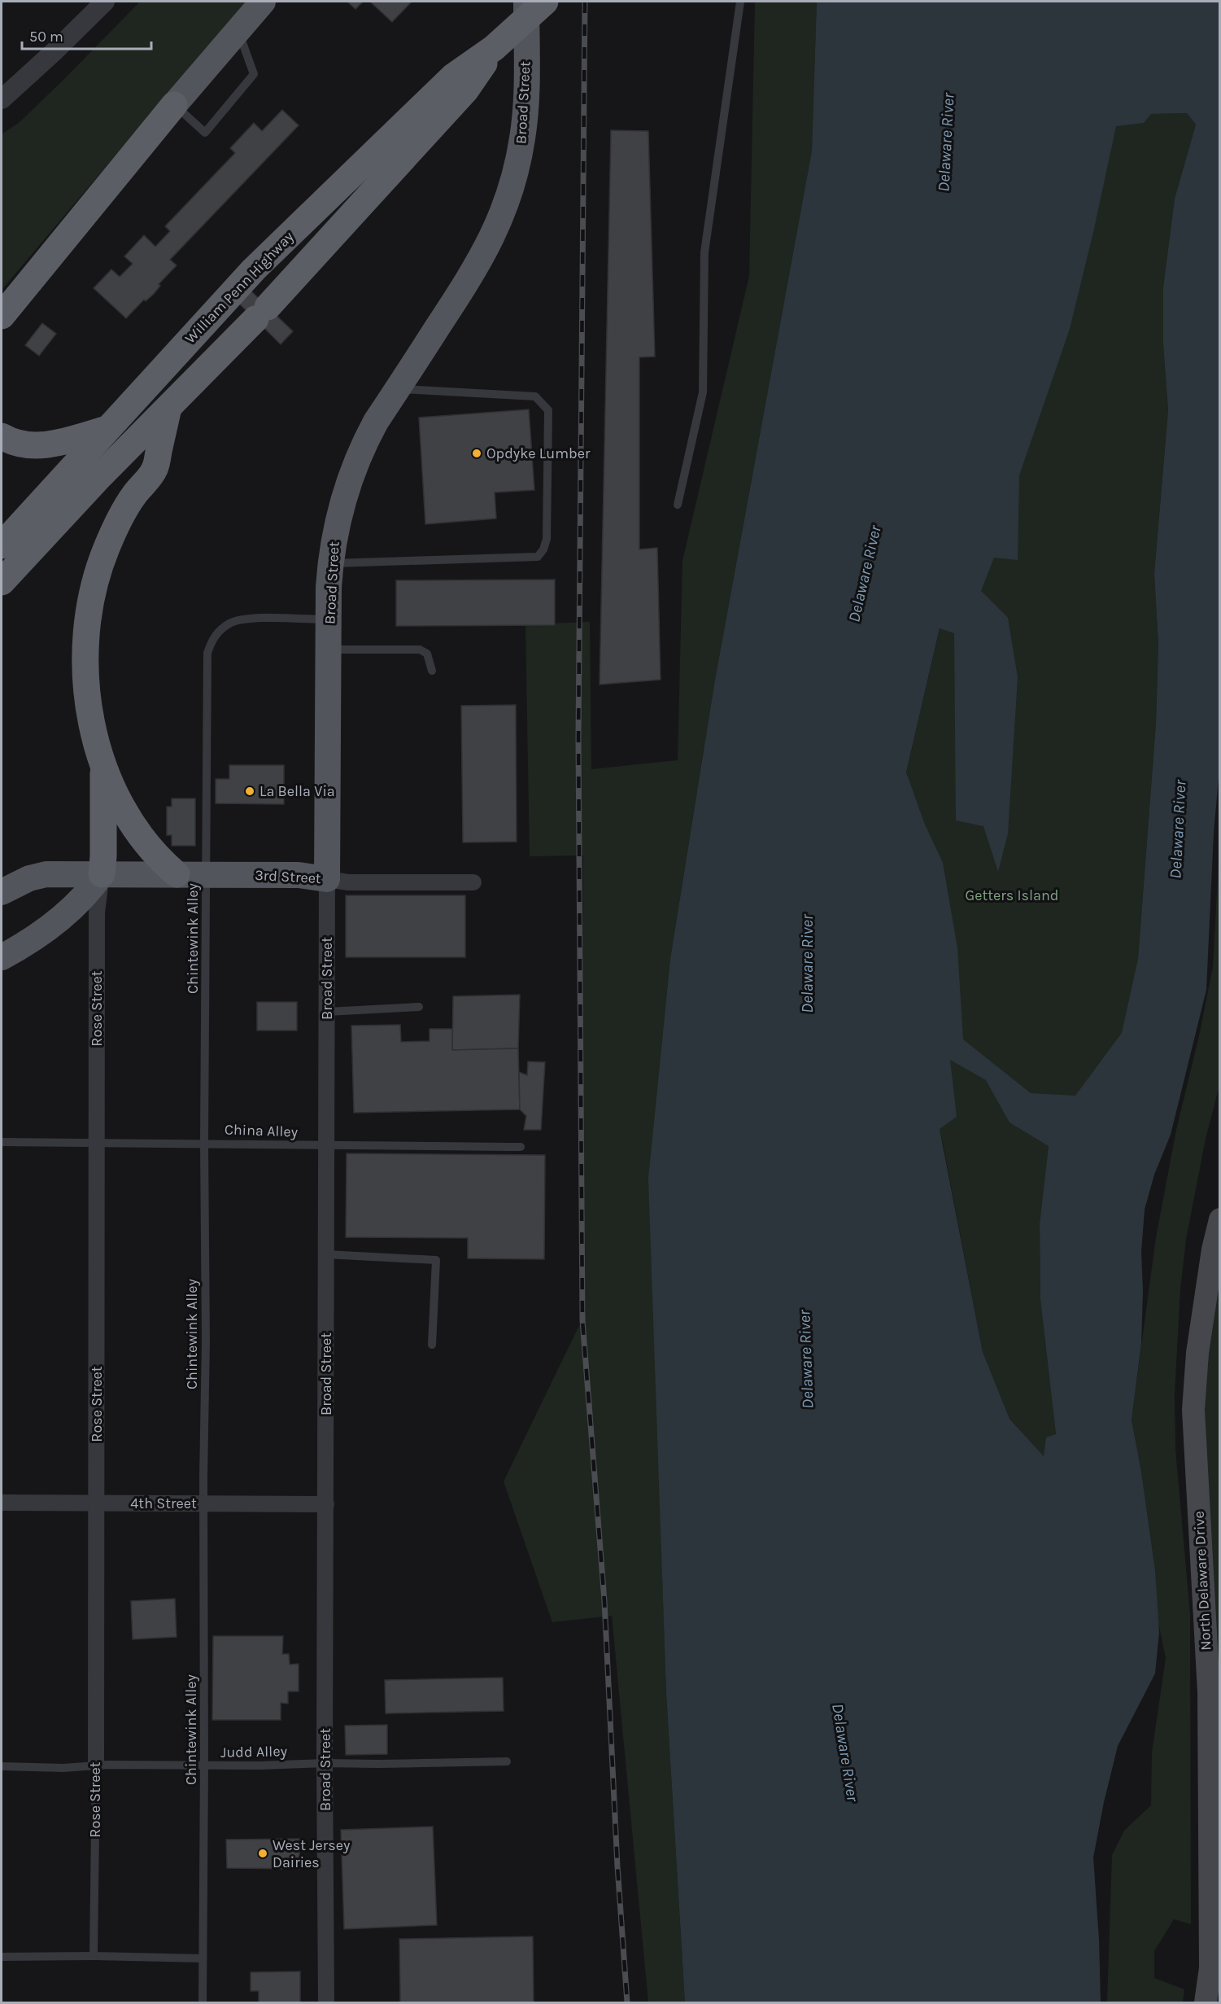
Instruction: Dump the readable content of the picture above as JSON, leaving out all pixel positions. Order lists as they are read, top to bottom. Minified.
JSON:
{"streets":{"highway":["William Penn Highway"],"main road":["Broad Street","3rd Street","North Delaware Drive"],"street":["Rose Street","4th Street"],"lane":["Chintewink Alley","China Alley","Judd Alley"]},"crossings":[["Broad Street","3rd Street"],["Broad Street","Chintewink Alley"],["Broad Street","China Alley"],["Broad Street","4th Street"],["Broad Street","Judd Alley"],["3rd Street","Chintewink Alley"],["3rd Street","Rose Street"],["Chintewink Alley","China Alley"],["Chintewink Alley","4th Street"],["Chintewink Alley","Judd Alley"],["Rose Street","China Alley"],["Rose Street","4th Street"],["Rose Street","Judd Alley"]],"water":["Delaware River"],"parks":["Getters Island"],"places":["Opdyke Lumber","La Bella Via","West Jersey Dairies"],"scale_bar":"50 m"}
